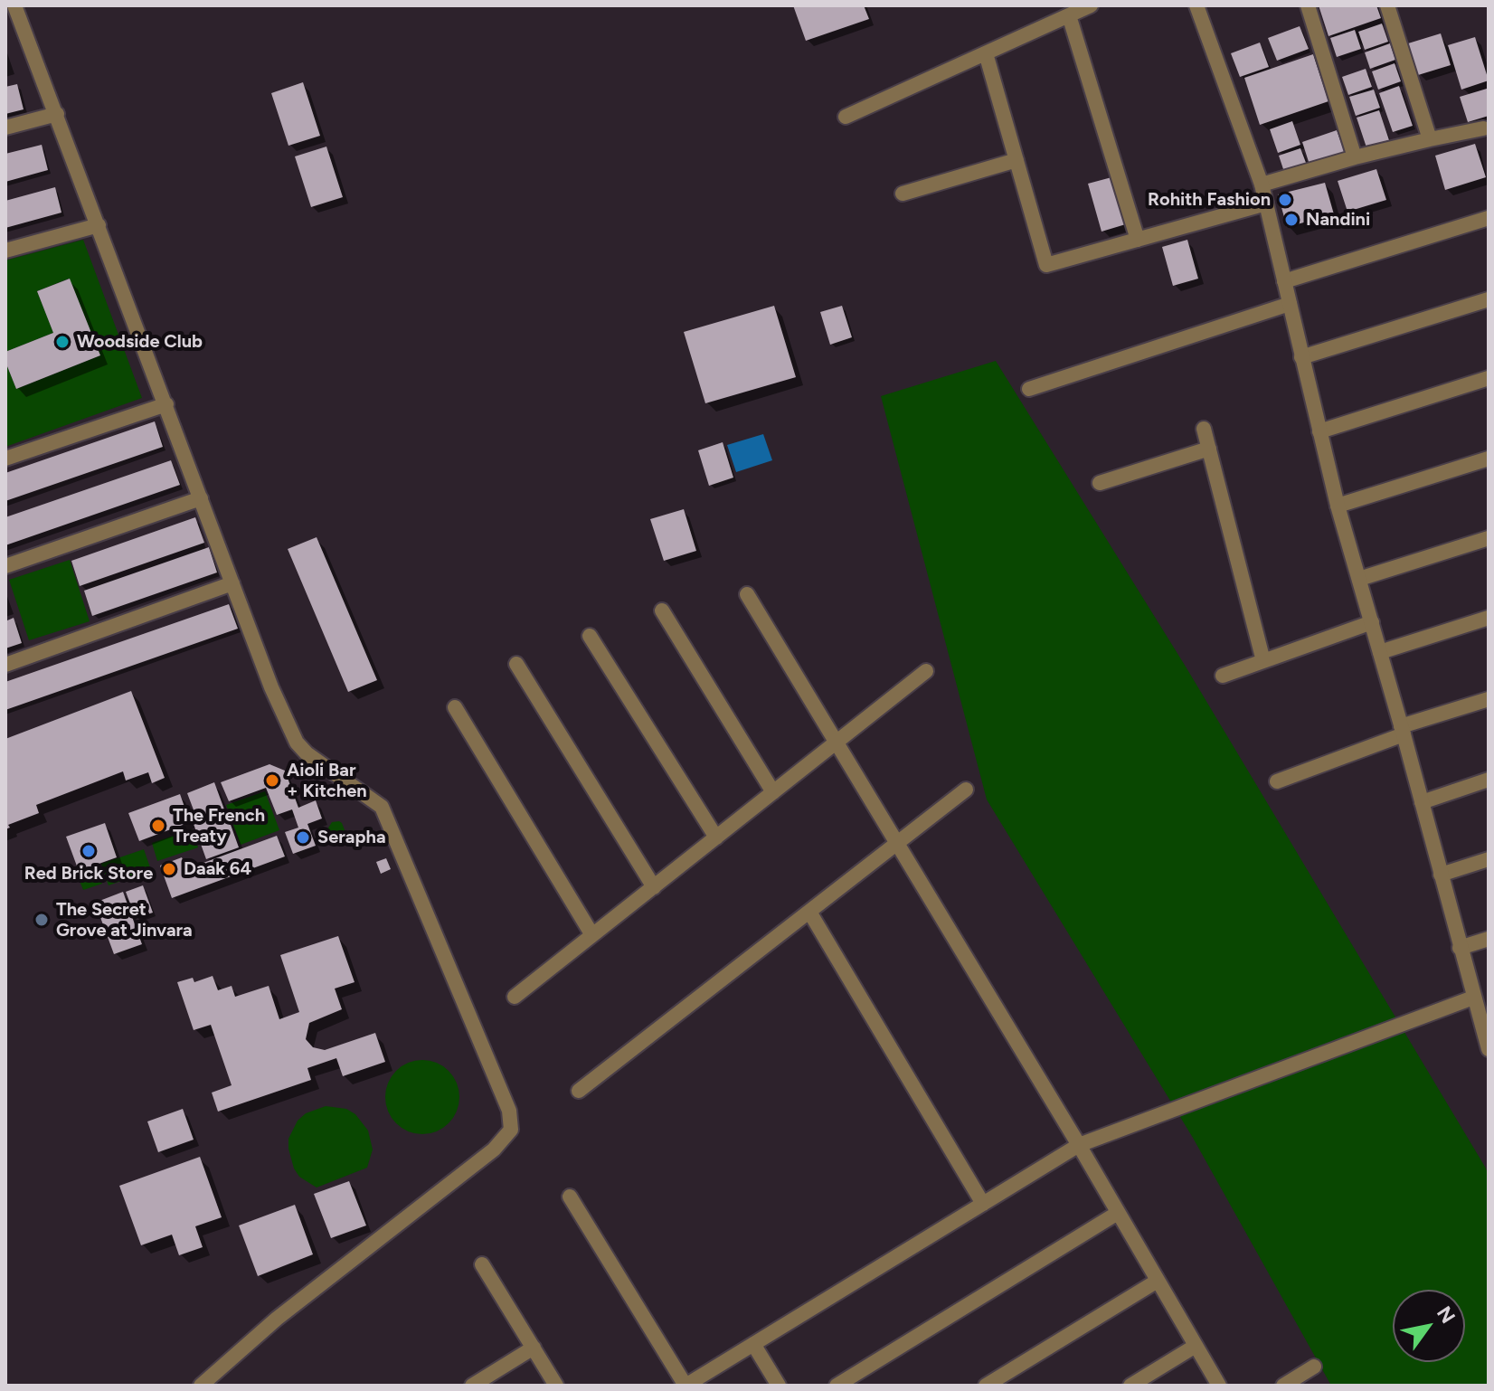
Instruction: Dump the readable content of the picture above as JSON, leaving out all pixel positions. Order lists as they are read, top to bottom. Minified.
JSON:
{"places":["Rohith Fashion","Nandini","Woodside Club","Aioli Bar + Kitchen","The French Treaty","Serapha","Red Brick Store","Daak 64","The Secret Grove at Jinvara"],"north":"top right"}
